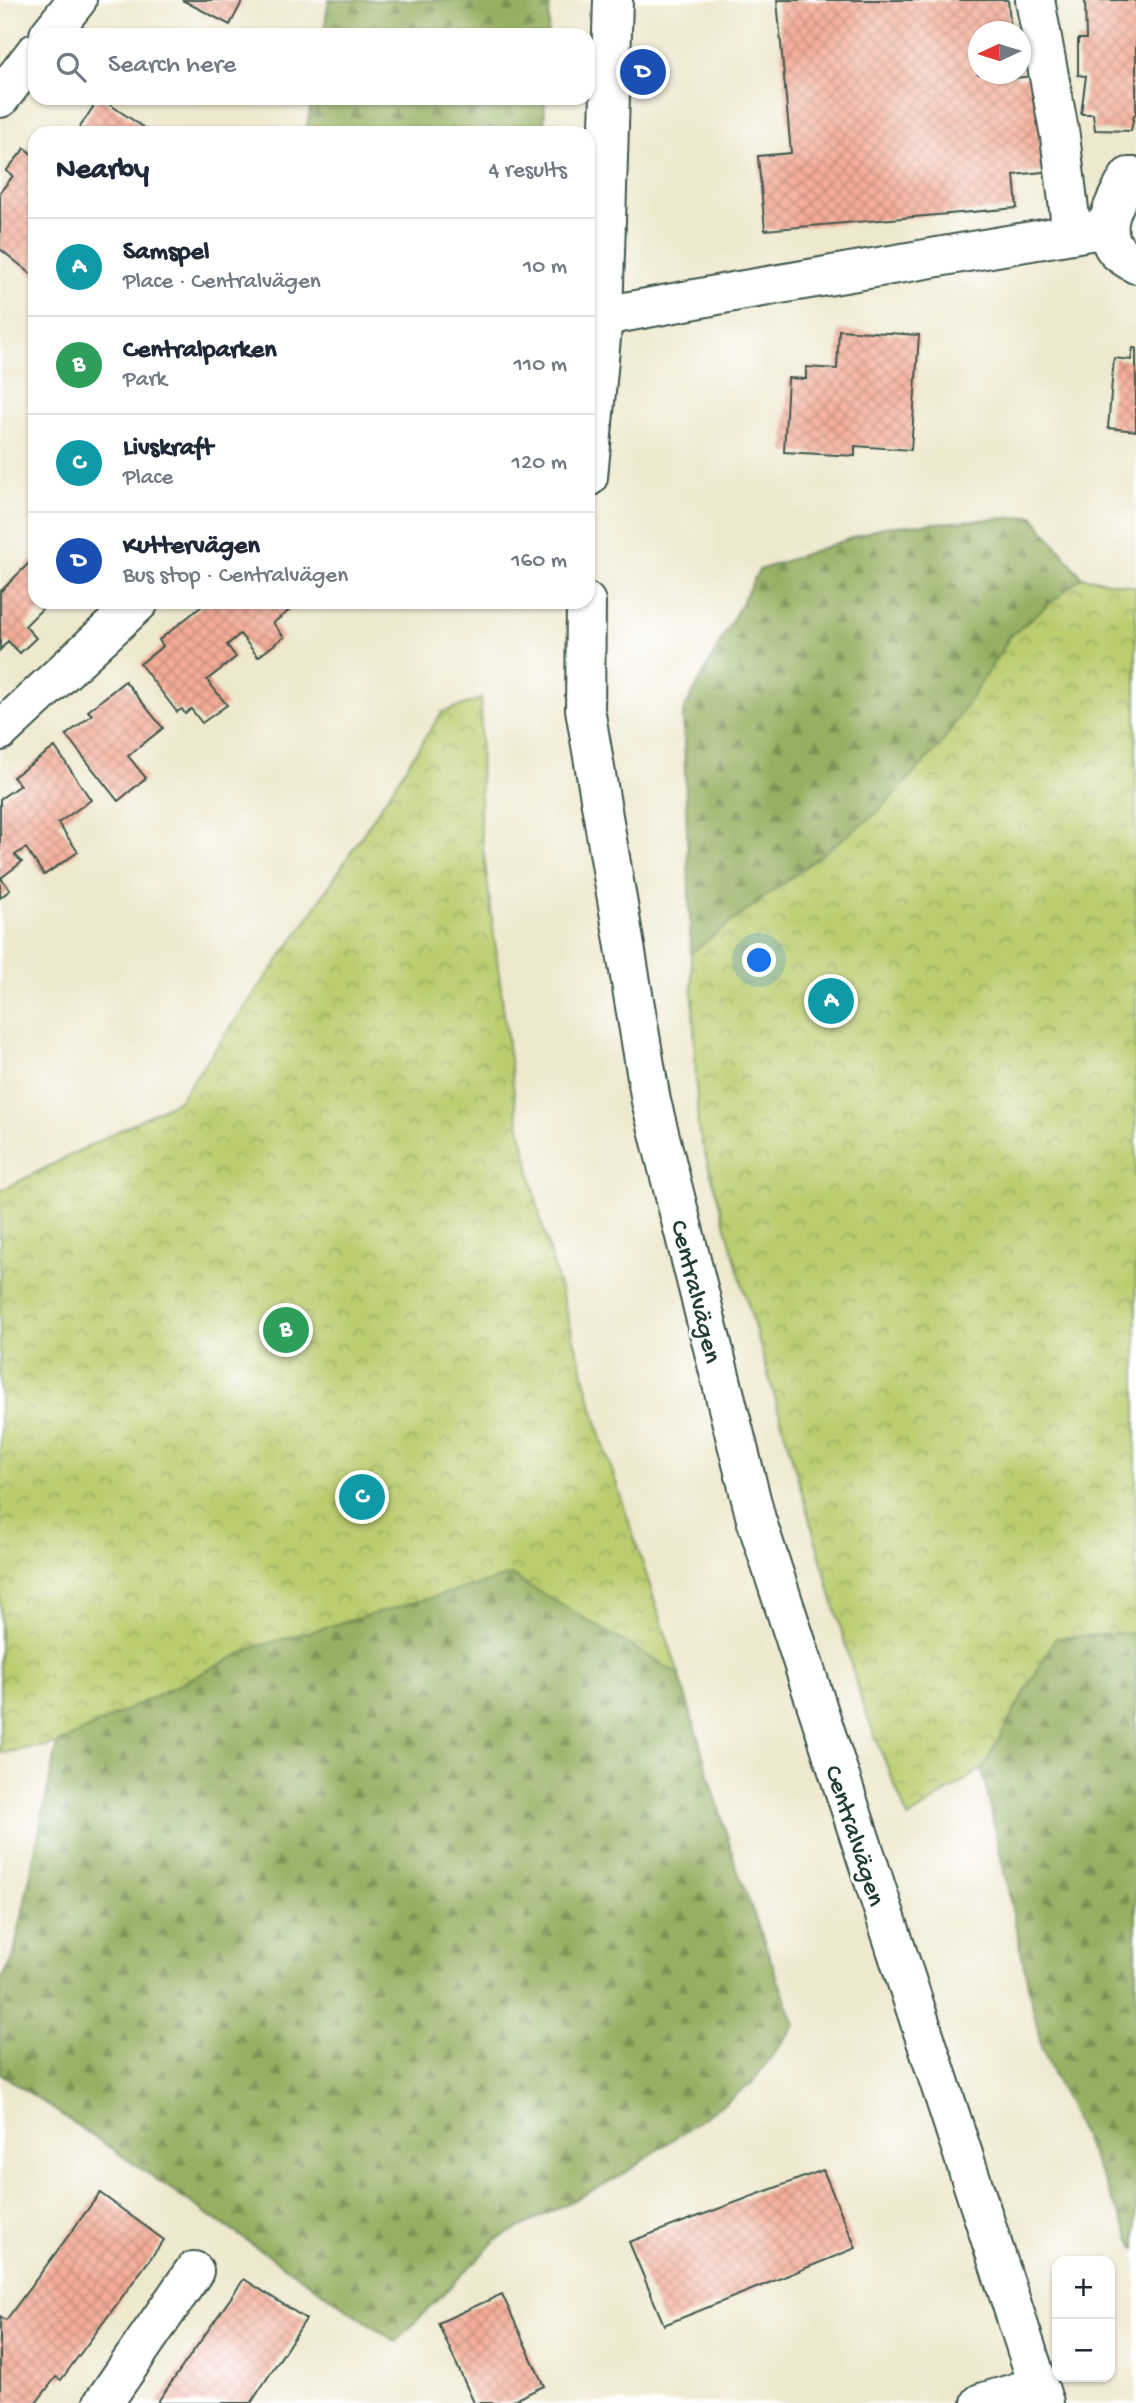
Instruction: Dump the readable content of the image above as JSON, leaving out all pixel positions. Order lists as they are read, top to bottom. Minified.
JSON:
{"streets":{"street":["Centralvägen"]},"north":"left","page":{"search":"Search here","pins":["D","A","B","C"],"heading":["Nearby","4 results"],"list":[{"mark":"A","name":"Samspel","note":"Place · Centralvägen","value":"10 m"},{"mark":"B","name":"Centralparken","note":"Park","value":"110 m"},{"mark":"C","name":"Livskraft","note":"Place","value":"120 m"},{"mark":"D","name":"Kuttervägen","note":"Bus stop · Centralvägen","value":"160 m"}],"map_buttons":["+","−"]}}
